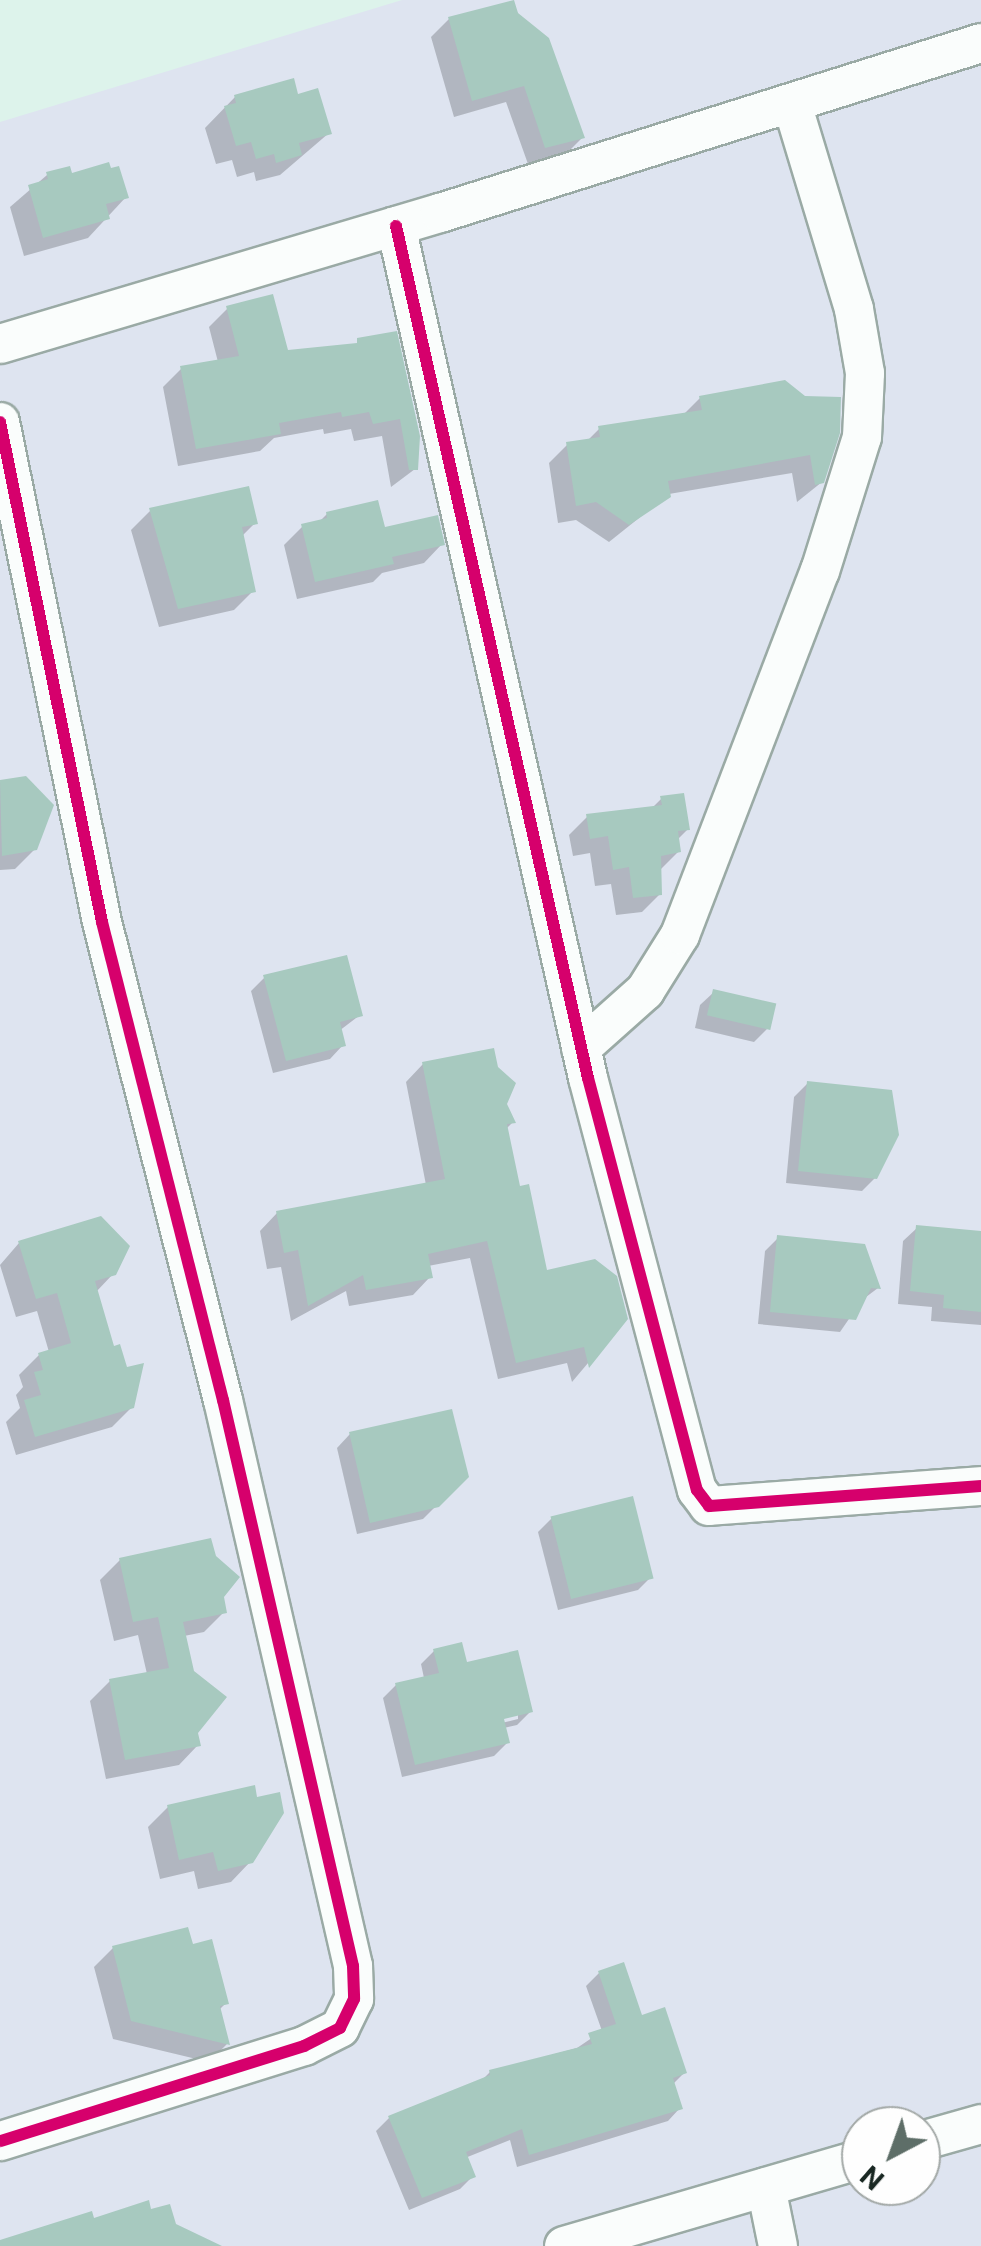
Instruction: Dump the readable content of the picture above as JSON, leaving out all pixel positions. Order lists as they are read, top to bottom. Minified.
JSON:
{"north":"bottom left"}
